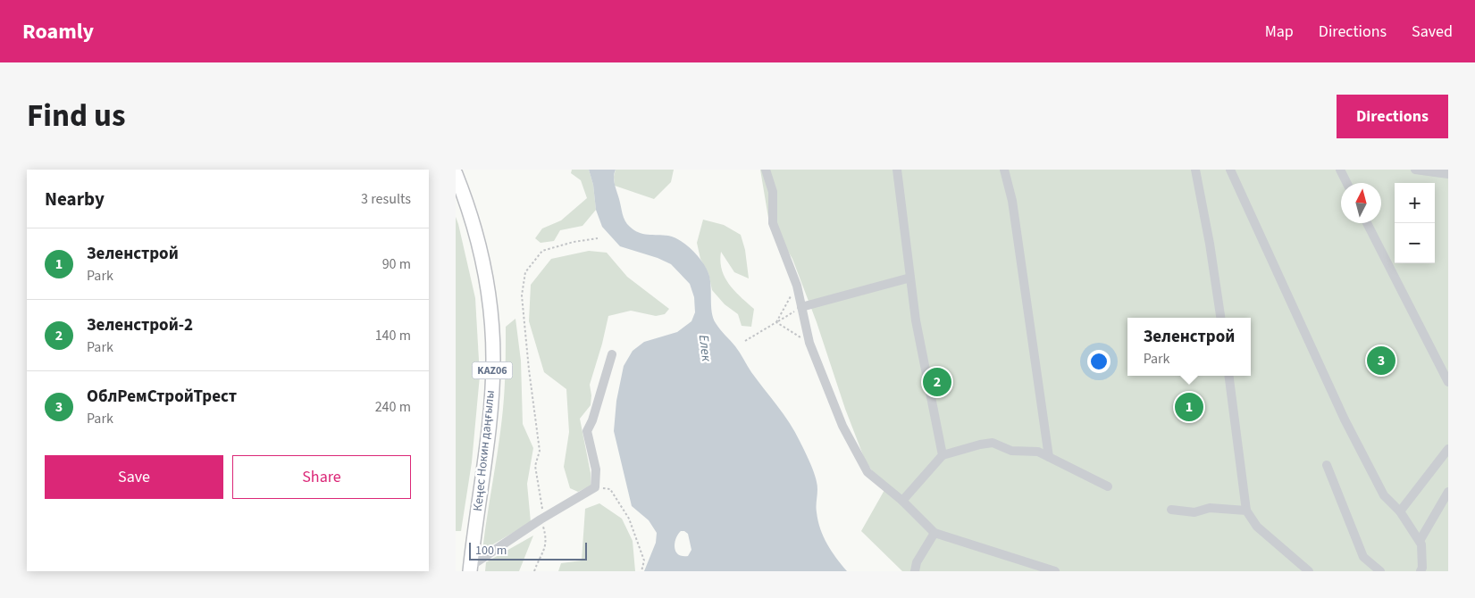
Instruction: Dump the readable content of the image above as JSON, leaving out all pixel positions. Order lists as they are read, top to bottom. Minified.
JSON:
{"streets":{"highway":["KАZ06","Кеңес Нокин даңғылы"]},"water":["Елек"],"scale_bar":"100 m","north":"top","page":{"header":"Roamly","nav":["Map","Directions","Saved"],"title":"Find us","buttons":["Directions",["Save","Share"]],"heading":["Nearby","3 results"],"map_buttons":["+","−"],"list":[{"mark":"1","name":"Зеленстрой","note":"Park","value":"90 m"},{"mark":"2","name":"Зеленстрой-2","note":"Park","value":"140 m"},{"mark":"3","name":"ОблРемСтройТрест","note":"Park","value":"240 m"}],"popup":["Зеленстрой","Park"],"pins":["3","2","1"],"scale":"100 m"}}
